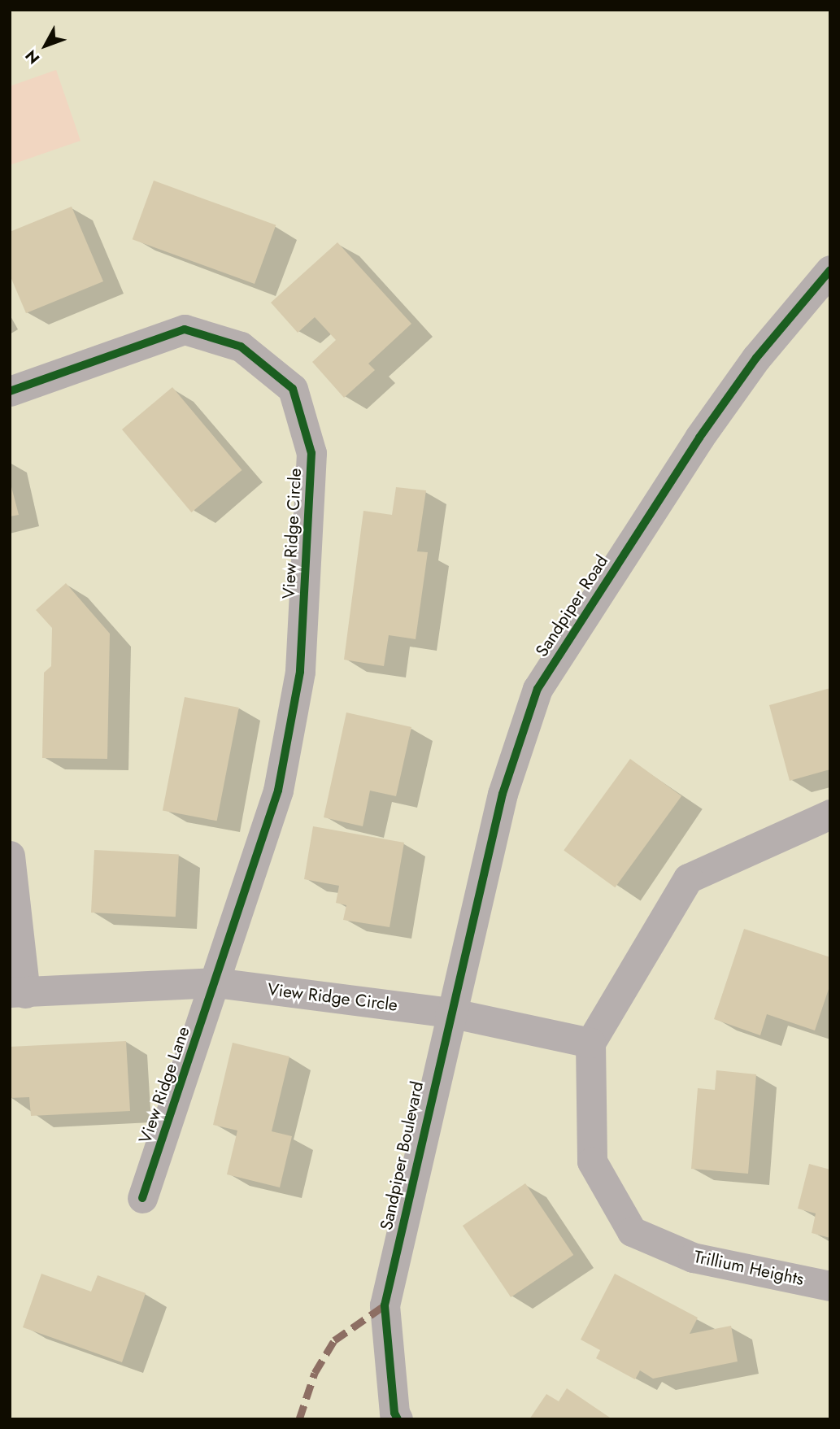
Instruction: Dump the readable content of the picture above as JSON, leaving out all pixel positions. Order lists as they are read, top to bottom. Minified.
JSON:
{"streets":{"street":["View Ridge Circle","Sandpiper Road","View Ridge Lane","Sandpiper Boulevard","Trillium Heights"]},"crossings":[["View Ridge Circle","Sandpiper Road"],["View Ridge Circle","View Ridge Lane"],["View Ridge Circle","Sandpiper Boulevard"],["Sandpiper Road","Sandpiper Boulevard"]],"north":"bottom left"}
